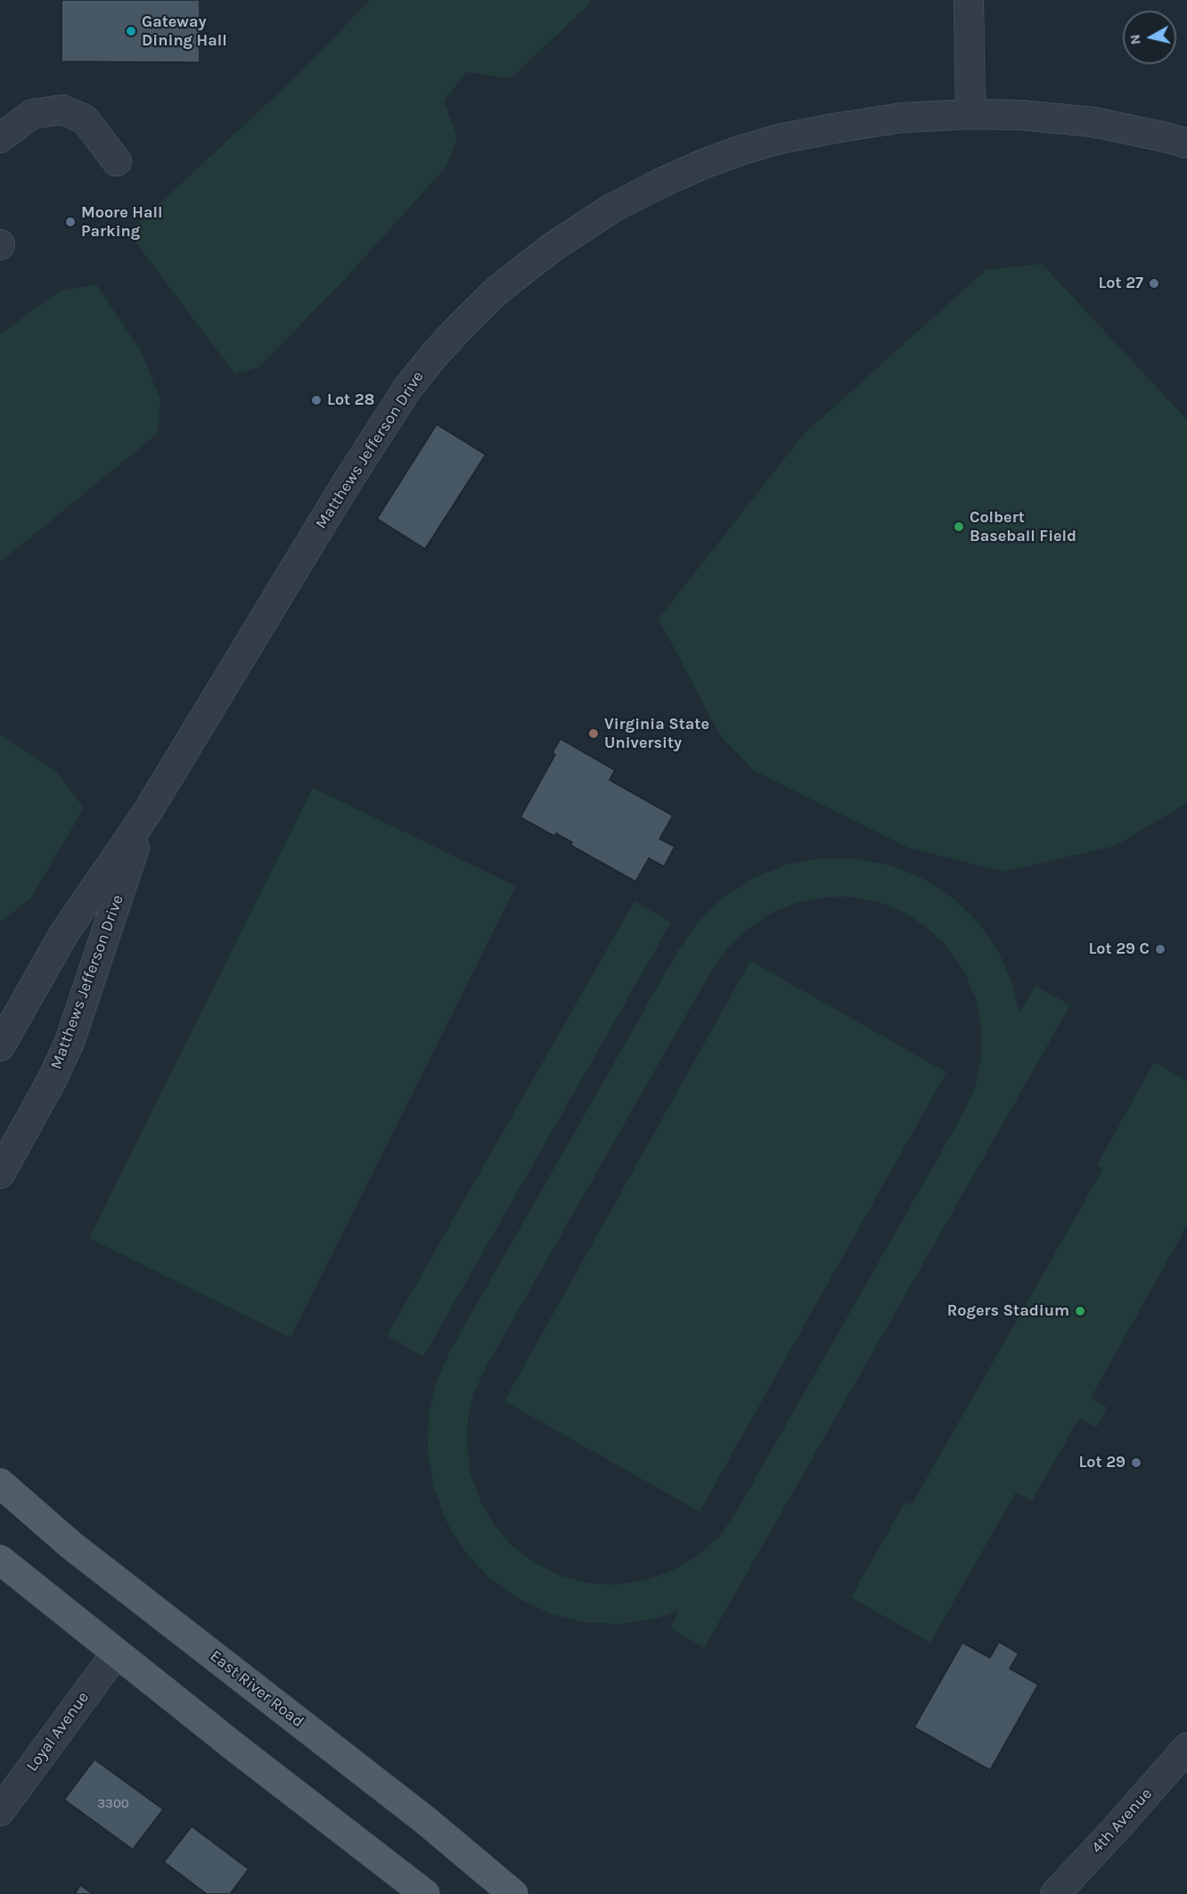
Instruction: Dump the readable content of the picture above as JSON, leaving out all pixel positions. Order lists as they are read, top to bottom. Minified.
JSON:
{"streets":{"main road":["East River Road"],"street":["Matthews Jefferson Drive","Loyal Avenue","4th Avenue"]},"places":["Gateway Dining Hall","Moore Hall Parking","Lot 27","Lot 28","Colbert Baseball Field","Virginia State University","Lot 29 C","Rogers Stadium","Lot 29"],"house_numbers":["3300"],"north":"left"}
